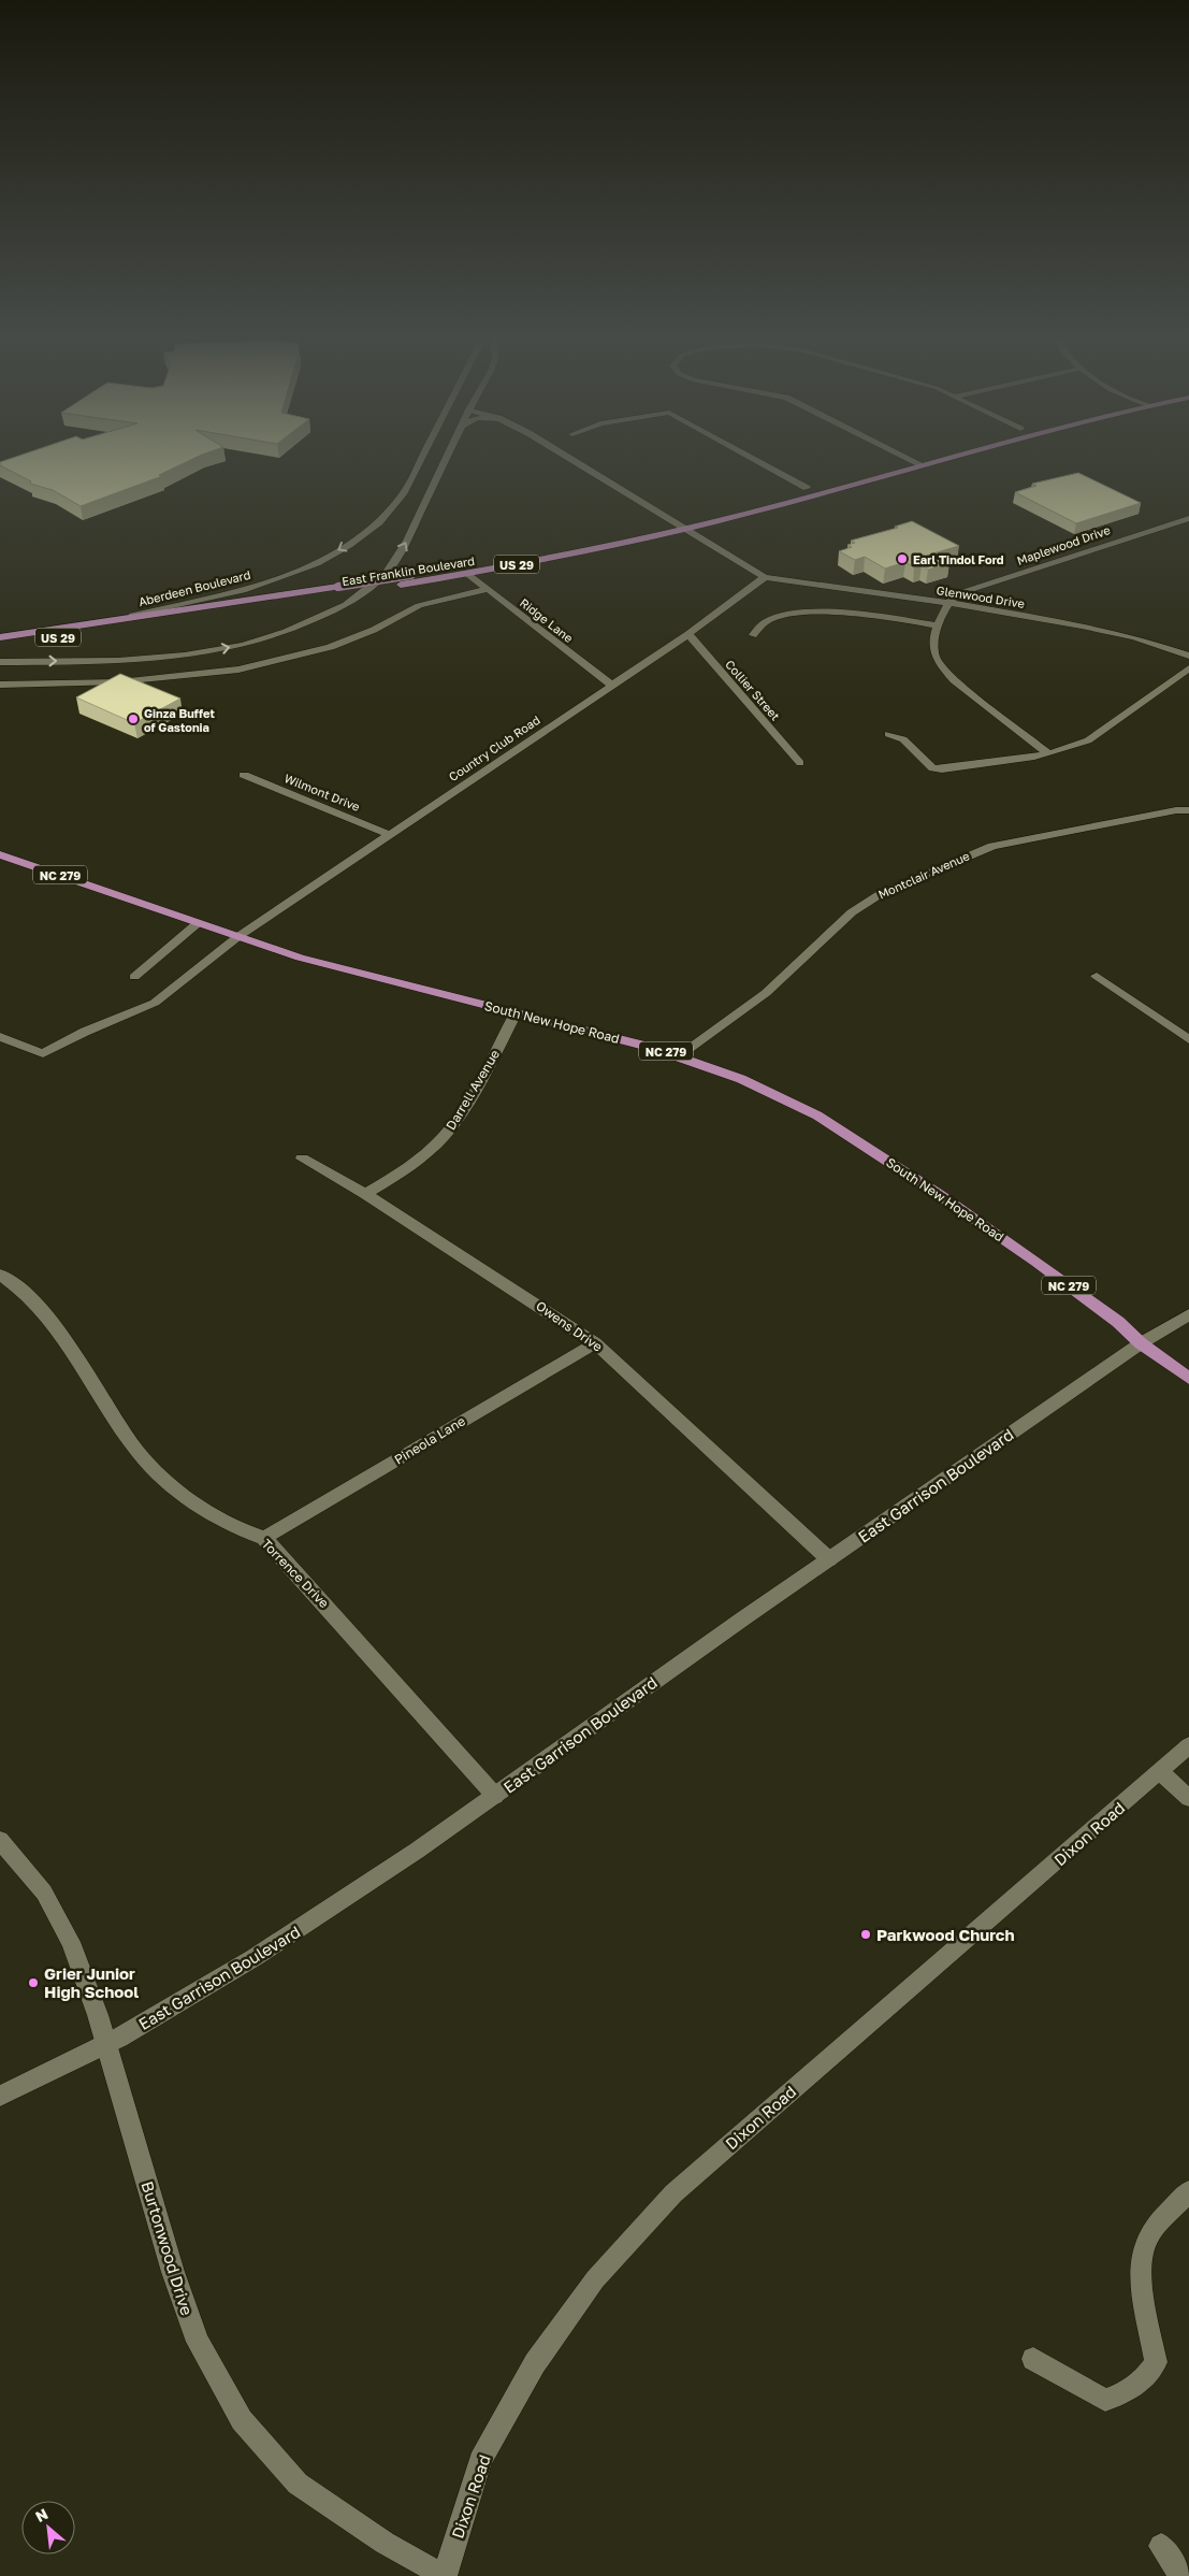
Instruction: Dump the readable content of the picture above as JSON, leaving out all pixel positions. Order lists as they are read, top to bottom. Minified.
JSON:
{"streets":{"main road":["US 29","East Franklin Boulevard","NC 279","South New Hope Road"],"street":["Maplewood Drive","Aberdeen Boulevard","Glenwood Drive","Ridge Lane","Collier Street","Country Club Road","Wilmont Drive","Montclair Avenue","Darrell Avenue","Owens Drive","Pineola Lane","East Garrison Boulevard","Torrence Drive","Dixon Road","Burtonwood Drive"]},"crossings":[["Maplewood Drive","Glenwood Drive"],["East Franklin Boulevard","Aberdeen Boulevard"],["East Franklin Boulevard","Ridge Lane"],["Glenwood Drive","Country Club Road"],["Ridge Lane","Country Club Road"],["Collier Street","Country Club Road"],["Country Club Road","Wilmont Drive"],["Country Club Road","South New Hope Road"],["Montclair Avenue","South New Hope Road"],["South New Hope Road","Darrell Avenue"],["South New Hope Road","East Garrison Boulevard"],["Darrell Avenue","Owens Drive"],["Owens Drive","Pineola Lane"],["Owens Drive","East Garrison Boulevard"],["Pineola Lane","Torrence Drive"],["East Garrison Boulevard","Torrence Drive"],["East Garrison Boulevard","Burtonwood Drive"],["Dixon Road","Burtonwood Drive"]],"places":["Earl Tindol Ford","Ginza Buffet of Gastonia","Parkwood Church","Grier Junior High School"],"north":"top left"}
